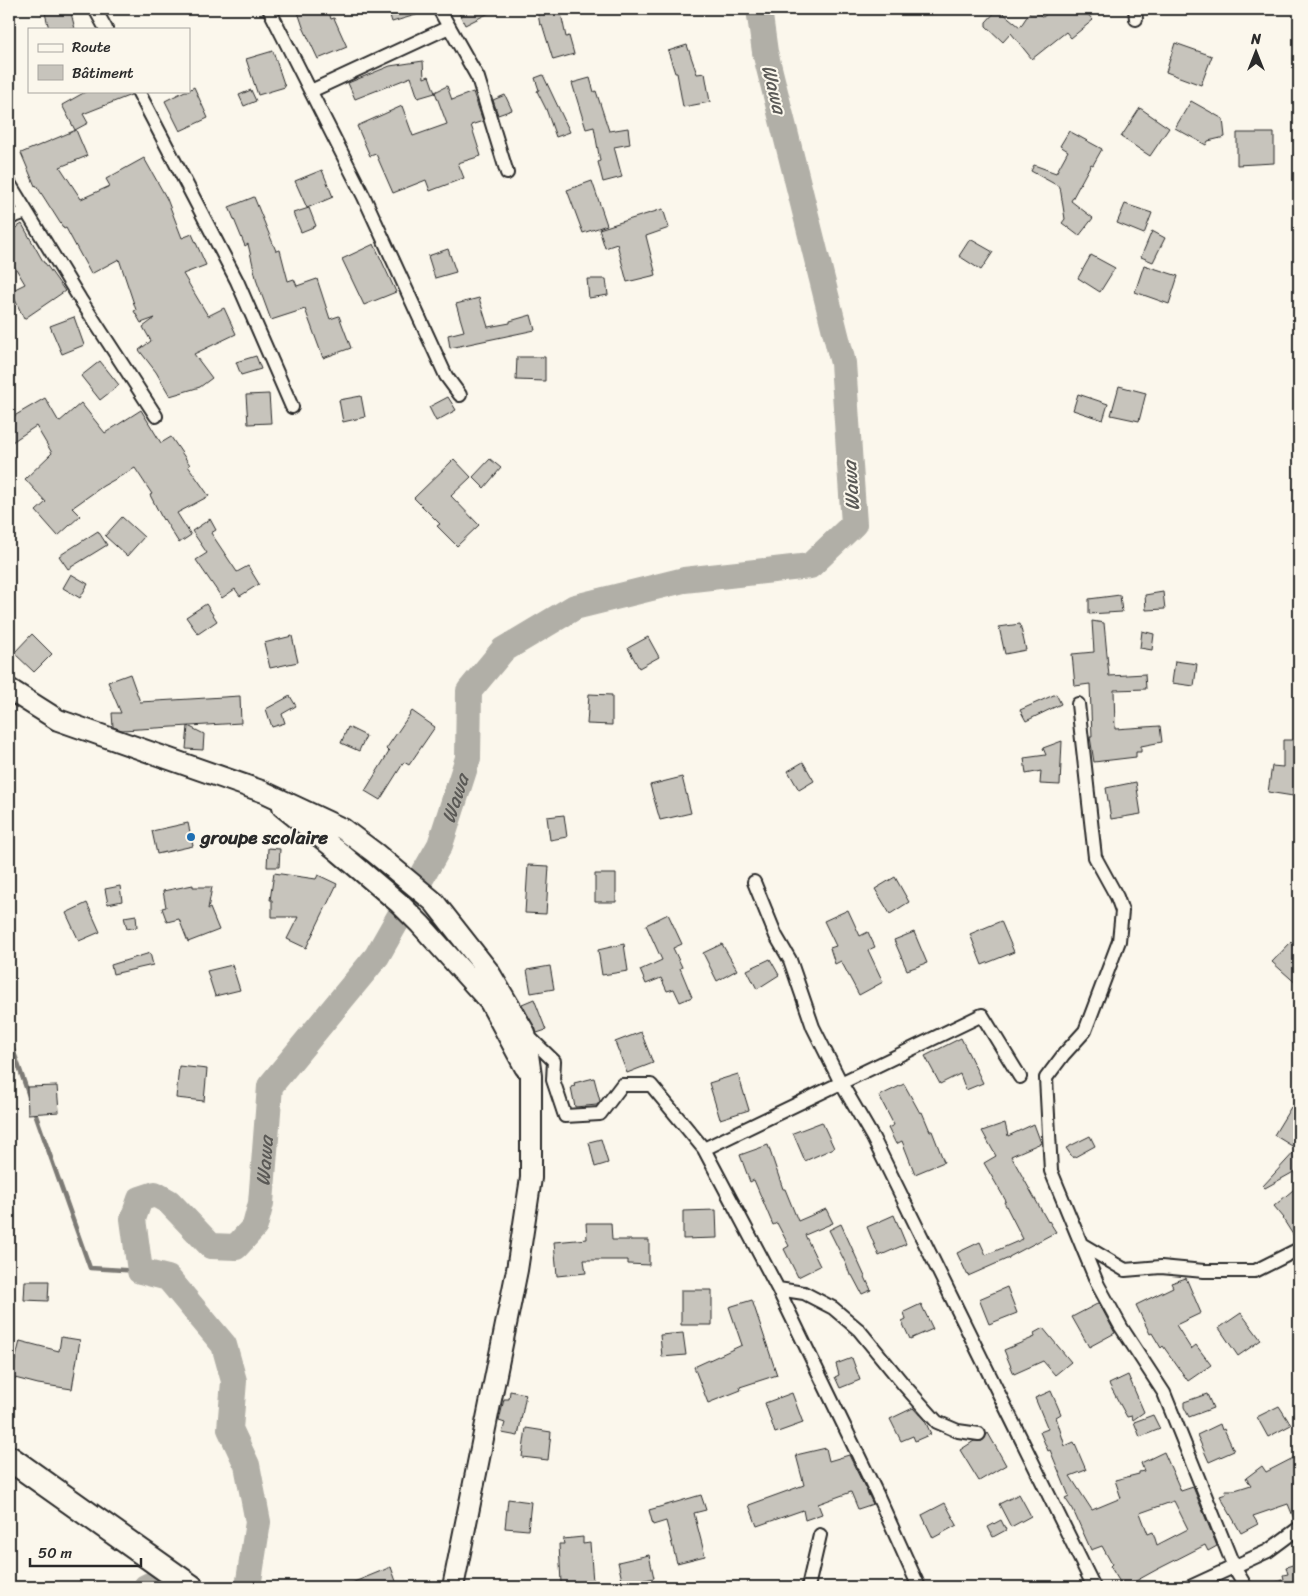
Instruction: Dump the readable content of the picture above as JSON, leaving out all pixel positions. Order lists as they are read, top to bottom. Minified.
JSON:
{"water":["Wawa"],"places":["groupe scolaire"],"legend":["Route","Bâtiment"],"scale_bar":"50 m","north":"top"}
